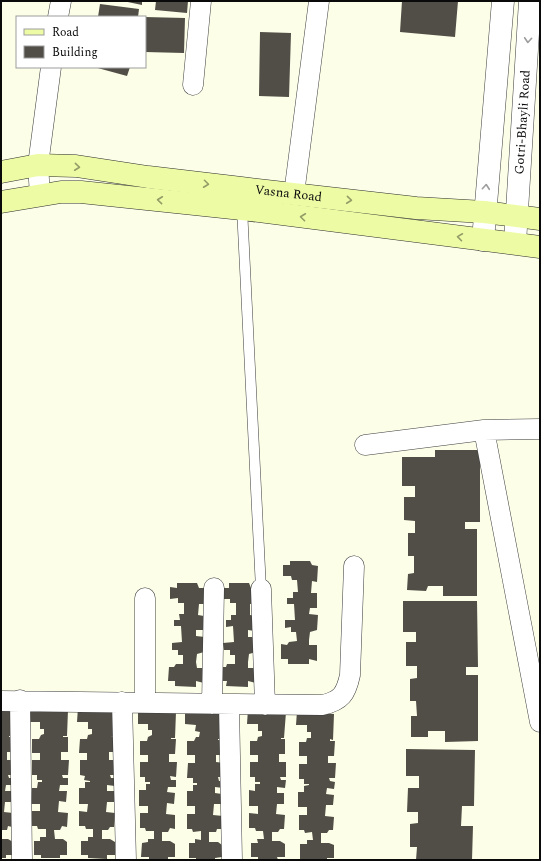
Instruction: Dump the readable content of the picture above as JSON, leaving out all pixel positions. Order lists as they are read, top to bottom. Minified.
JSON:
{"streets":{"main road":["Vasna Road"],"street":["Gotri-Bhayli Road"]},"crossings":[["Gotri-Bhayli Road","Vasna Road"]],"legend":["Road","Building"]}
